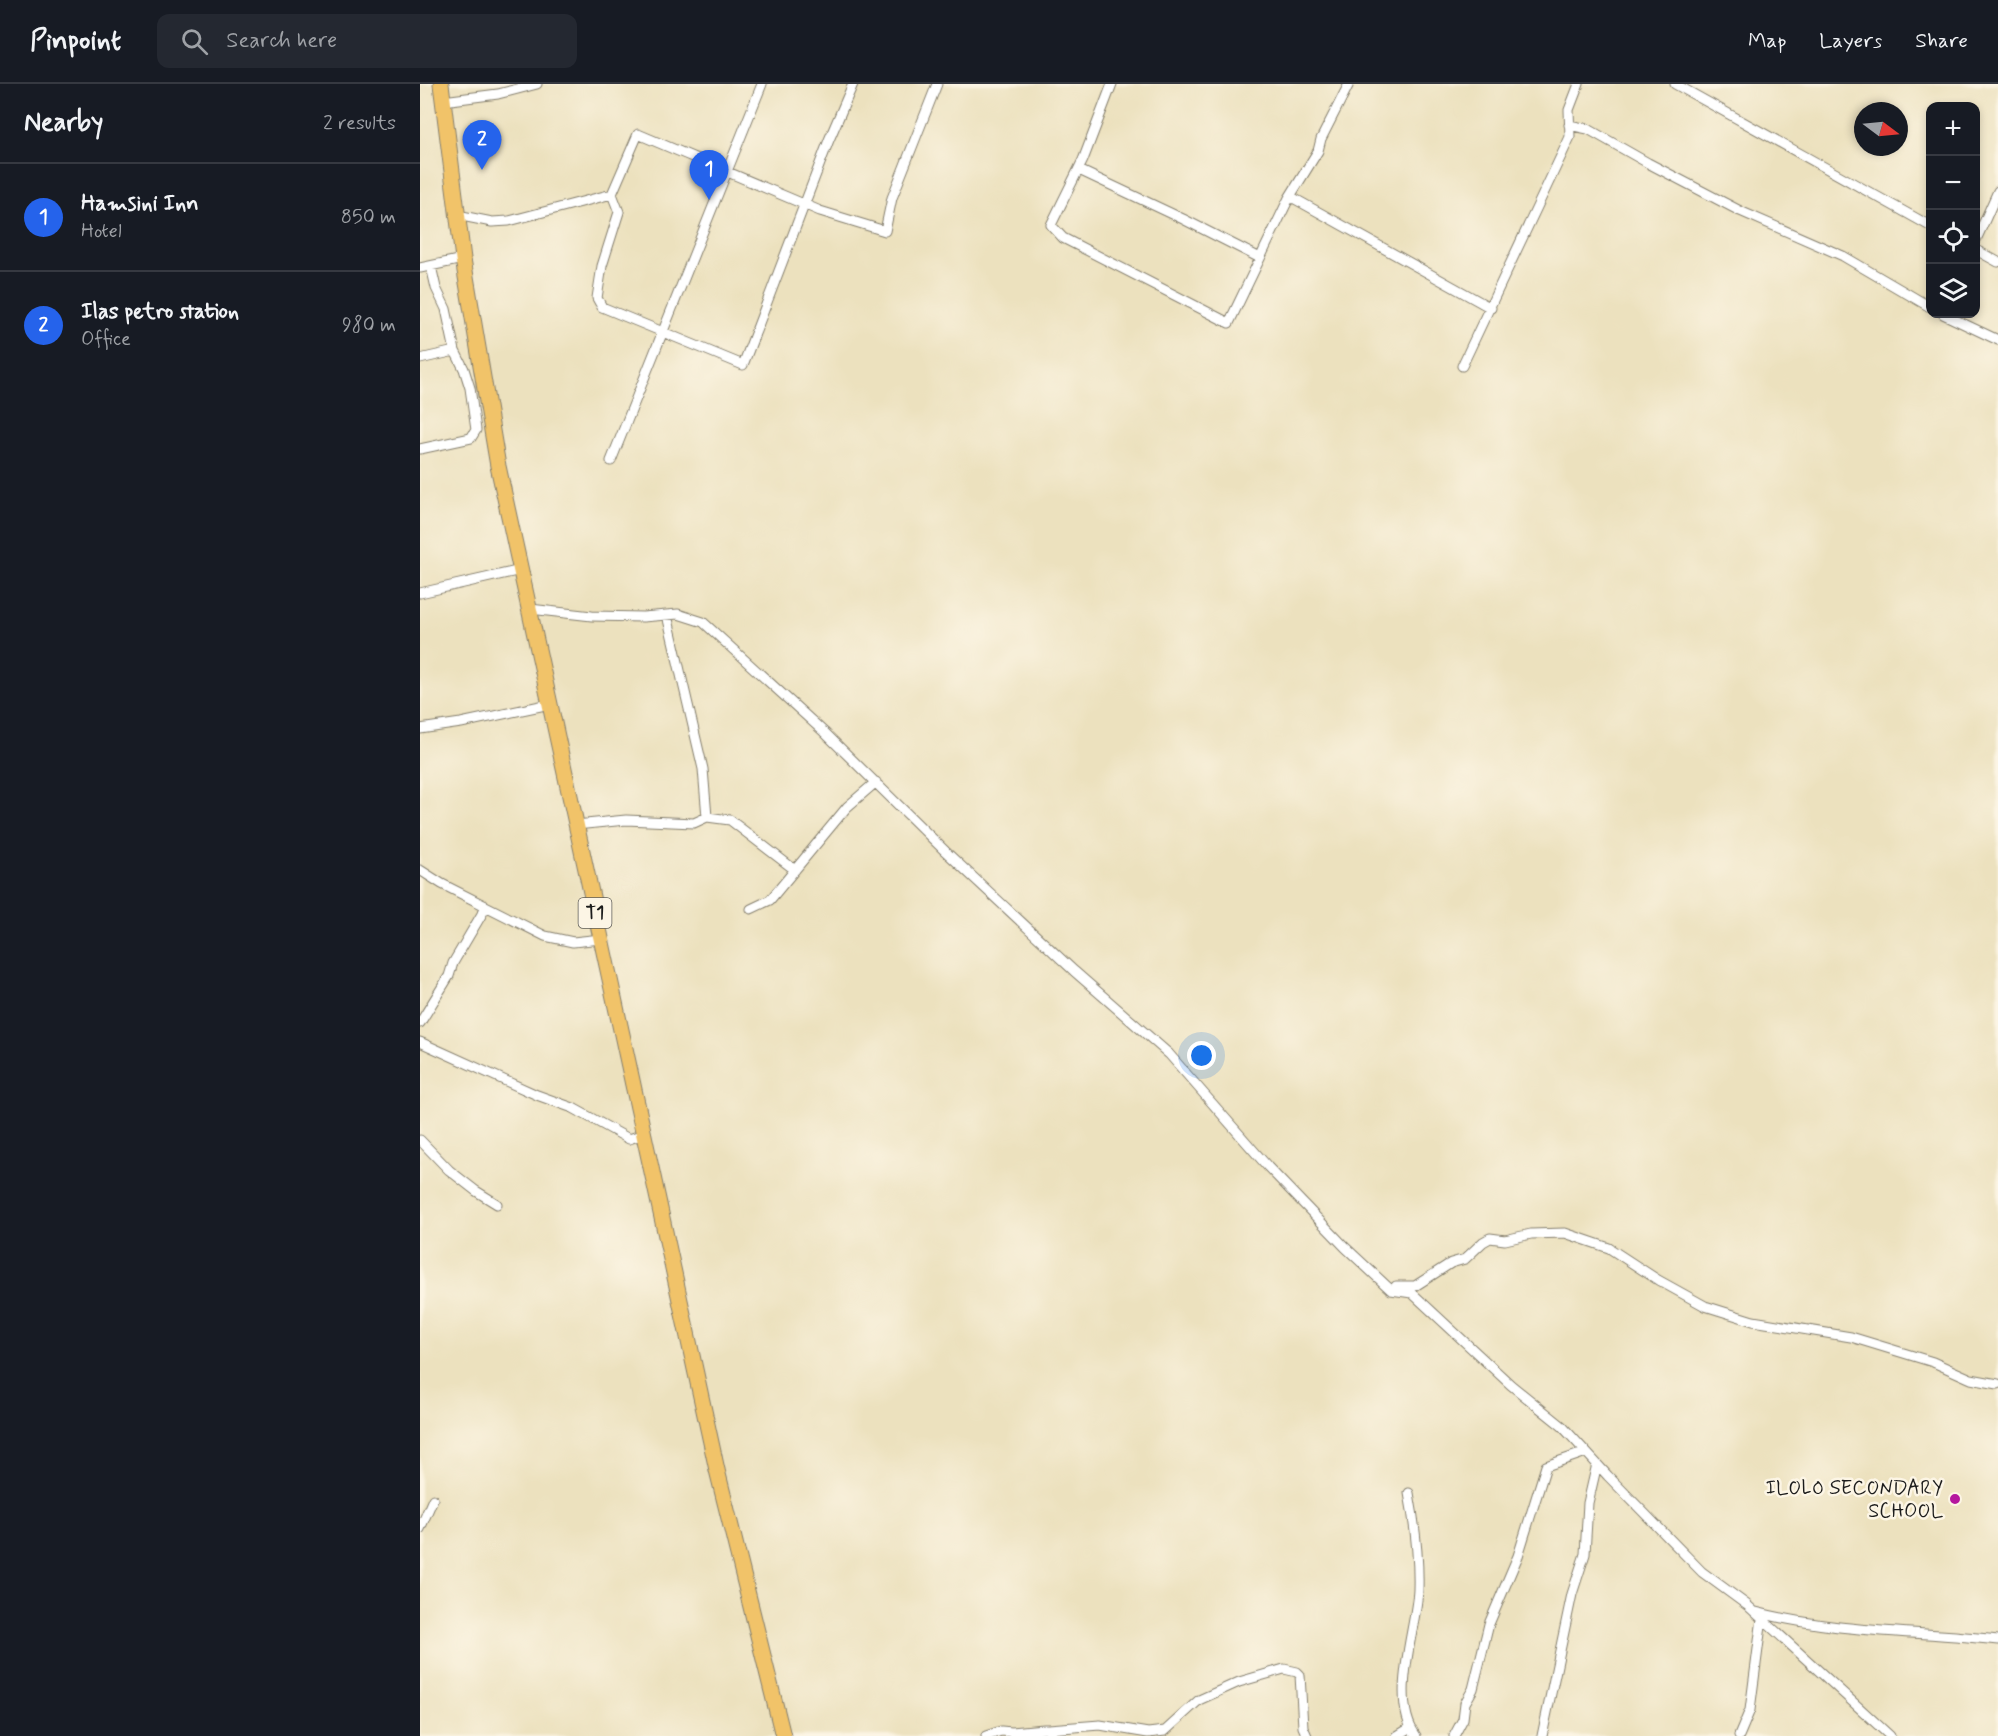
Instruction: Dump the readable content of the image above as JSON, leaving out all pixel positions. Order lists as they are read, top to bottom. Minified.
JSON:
{"streets":{"highway":["T1"]},"places":["ILOLO SECONDARY SCHOOL"],"north":"right","page":{"header":"Pinpoint","search":"Search here","nav":["Map","Layers","Share"],"heading":["Nearby","2 results"],"map_buttons":["+","−"],"pins":["2","1"],"list":[{"mark":"1","name":"Hamsini Inn","note":"Hotel","value":"850 m"},{"mark":"2","name":"Ilas petro station","note":"Office","value":"980 m"}]}}
